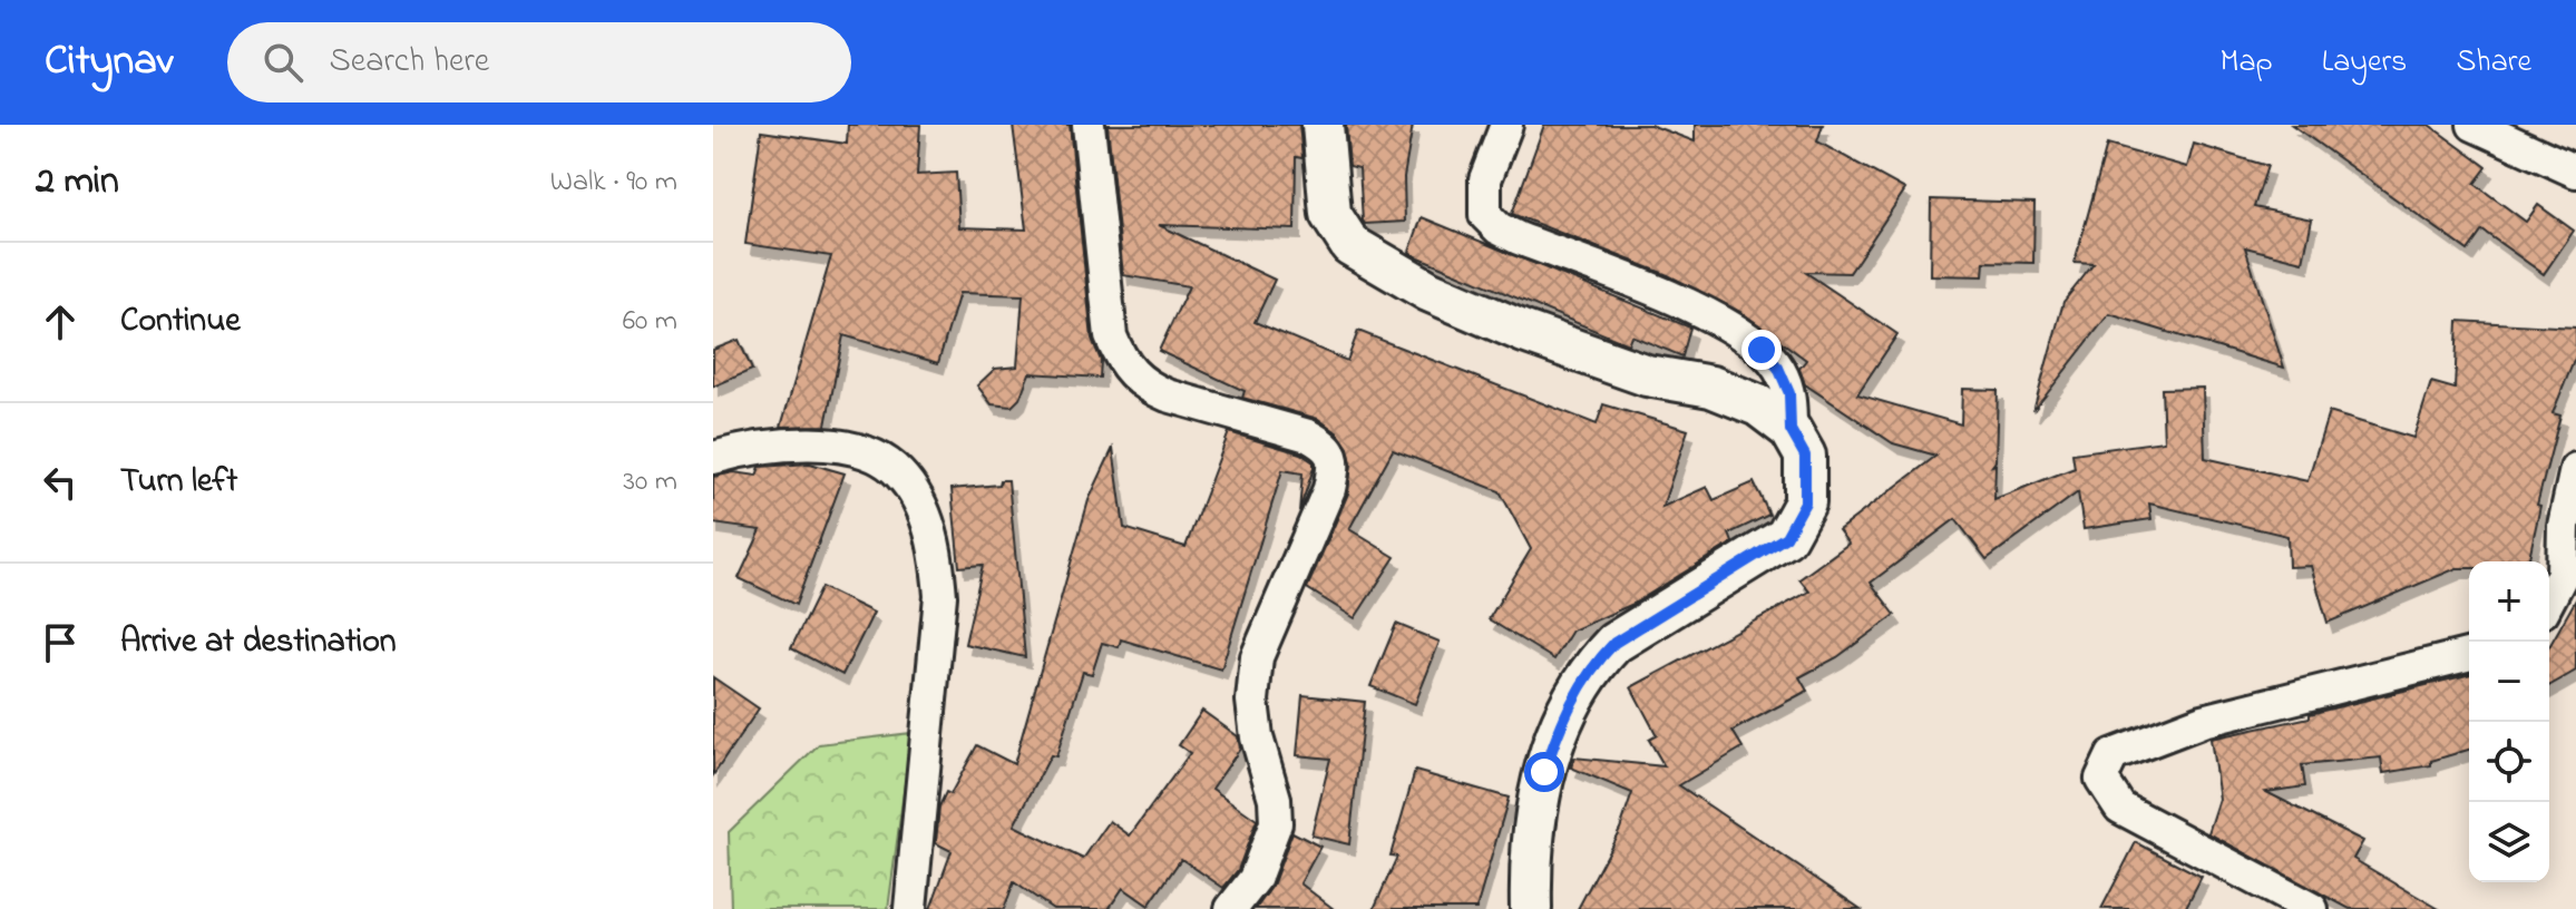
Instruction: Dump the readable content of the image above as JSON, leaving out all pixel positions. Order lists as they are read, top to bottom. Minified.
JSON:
{"page":{"header":"Citynav","search":"Search here","nav":["Map","Layers","Share"],"heading":["2 min","Walk · 90 m"],"list":[["Continue","60 m"],["Turn left","30 m"],"Arrive at destination"],"map_buttons":["+","−"]}}
